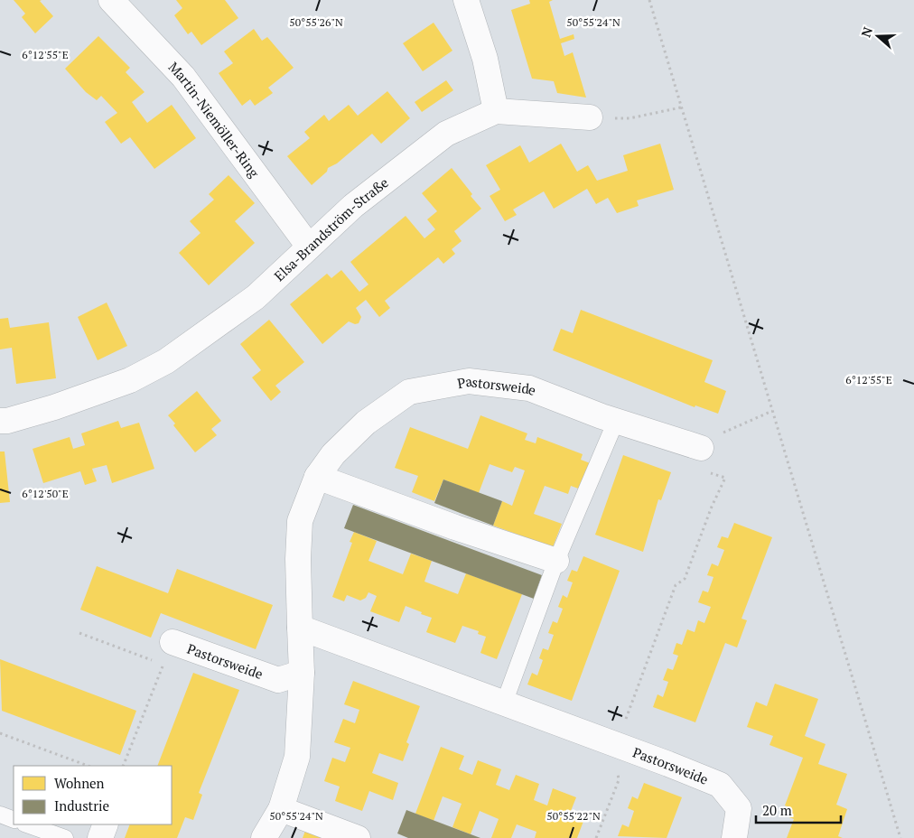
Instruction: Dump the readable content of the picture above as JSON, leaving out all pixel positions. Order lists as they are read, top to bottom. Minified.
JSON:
{"streets":{"street":["Martin-Niemöller-Ring","Elsa-Brandström-Straße","Pastorsweide"]},"crossings":[["Martin-Niemöller-Ring","Elsa-Brandström-Straße"]],"legend":["Wohnen","Industrie"],"scale_bar":"20 m","north":"left","coordinates":["50°55'26\"N","50°55'24\"N","6°12'55\"E","6°12'50\"E","50°55'22\"N"]}
